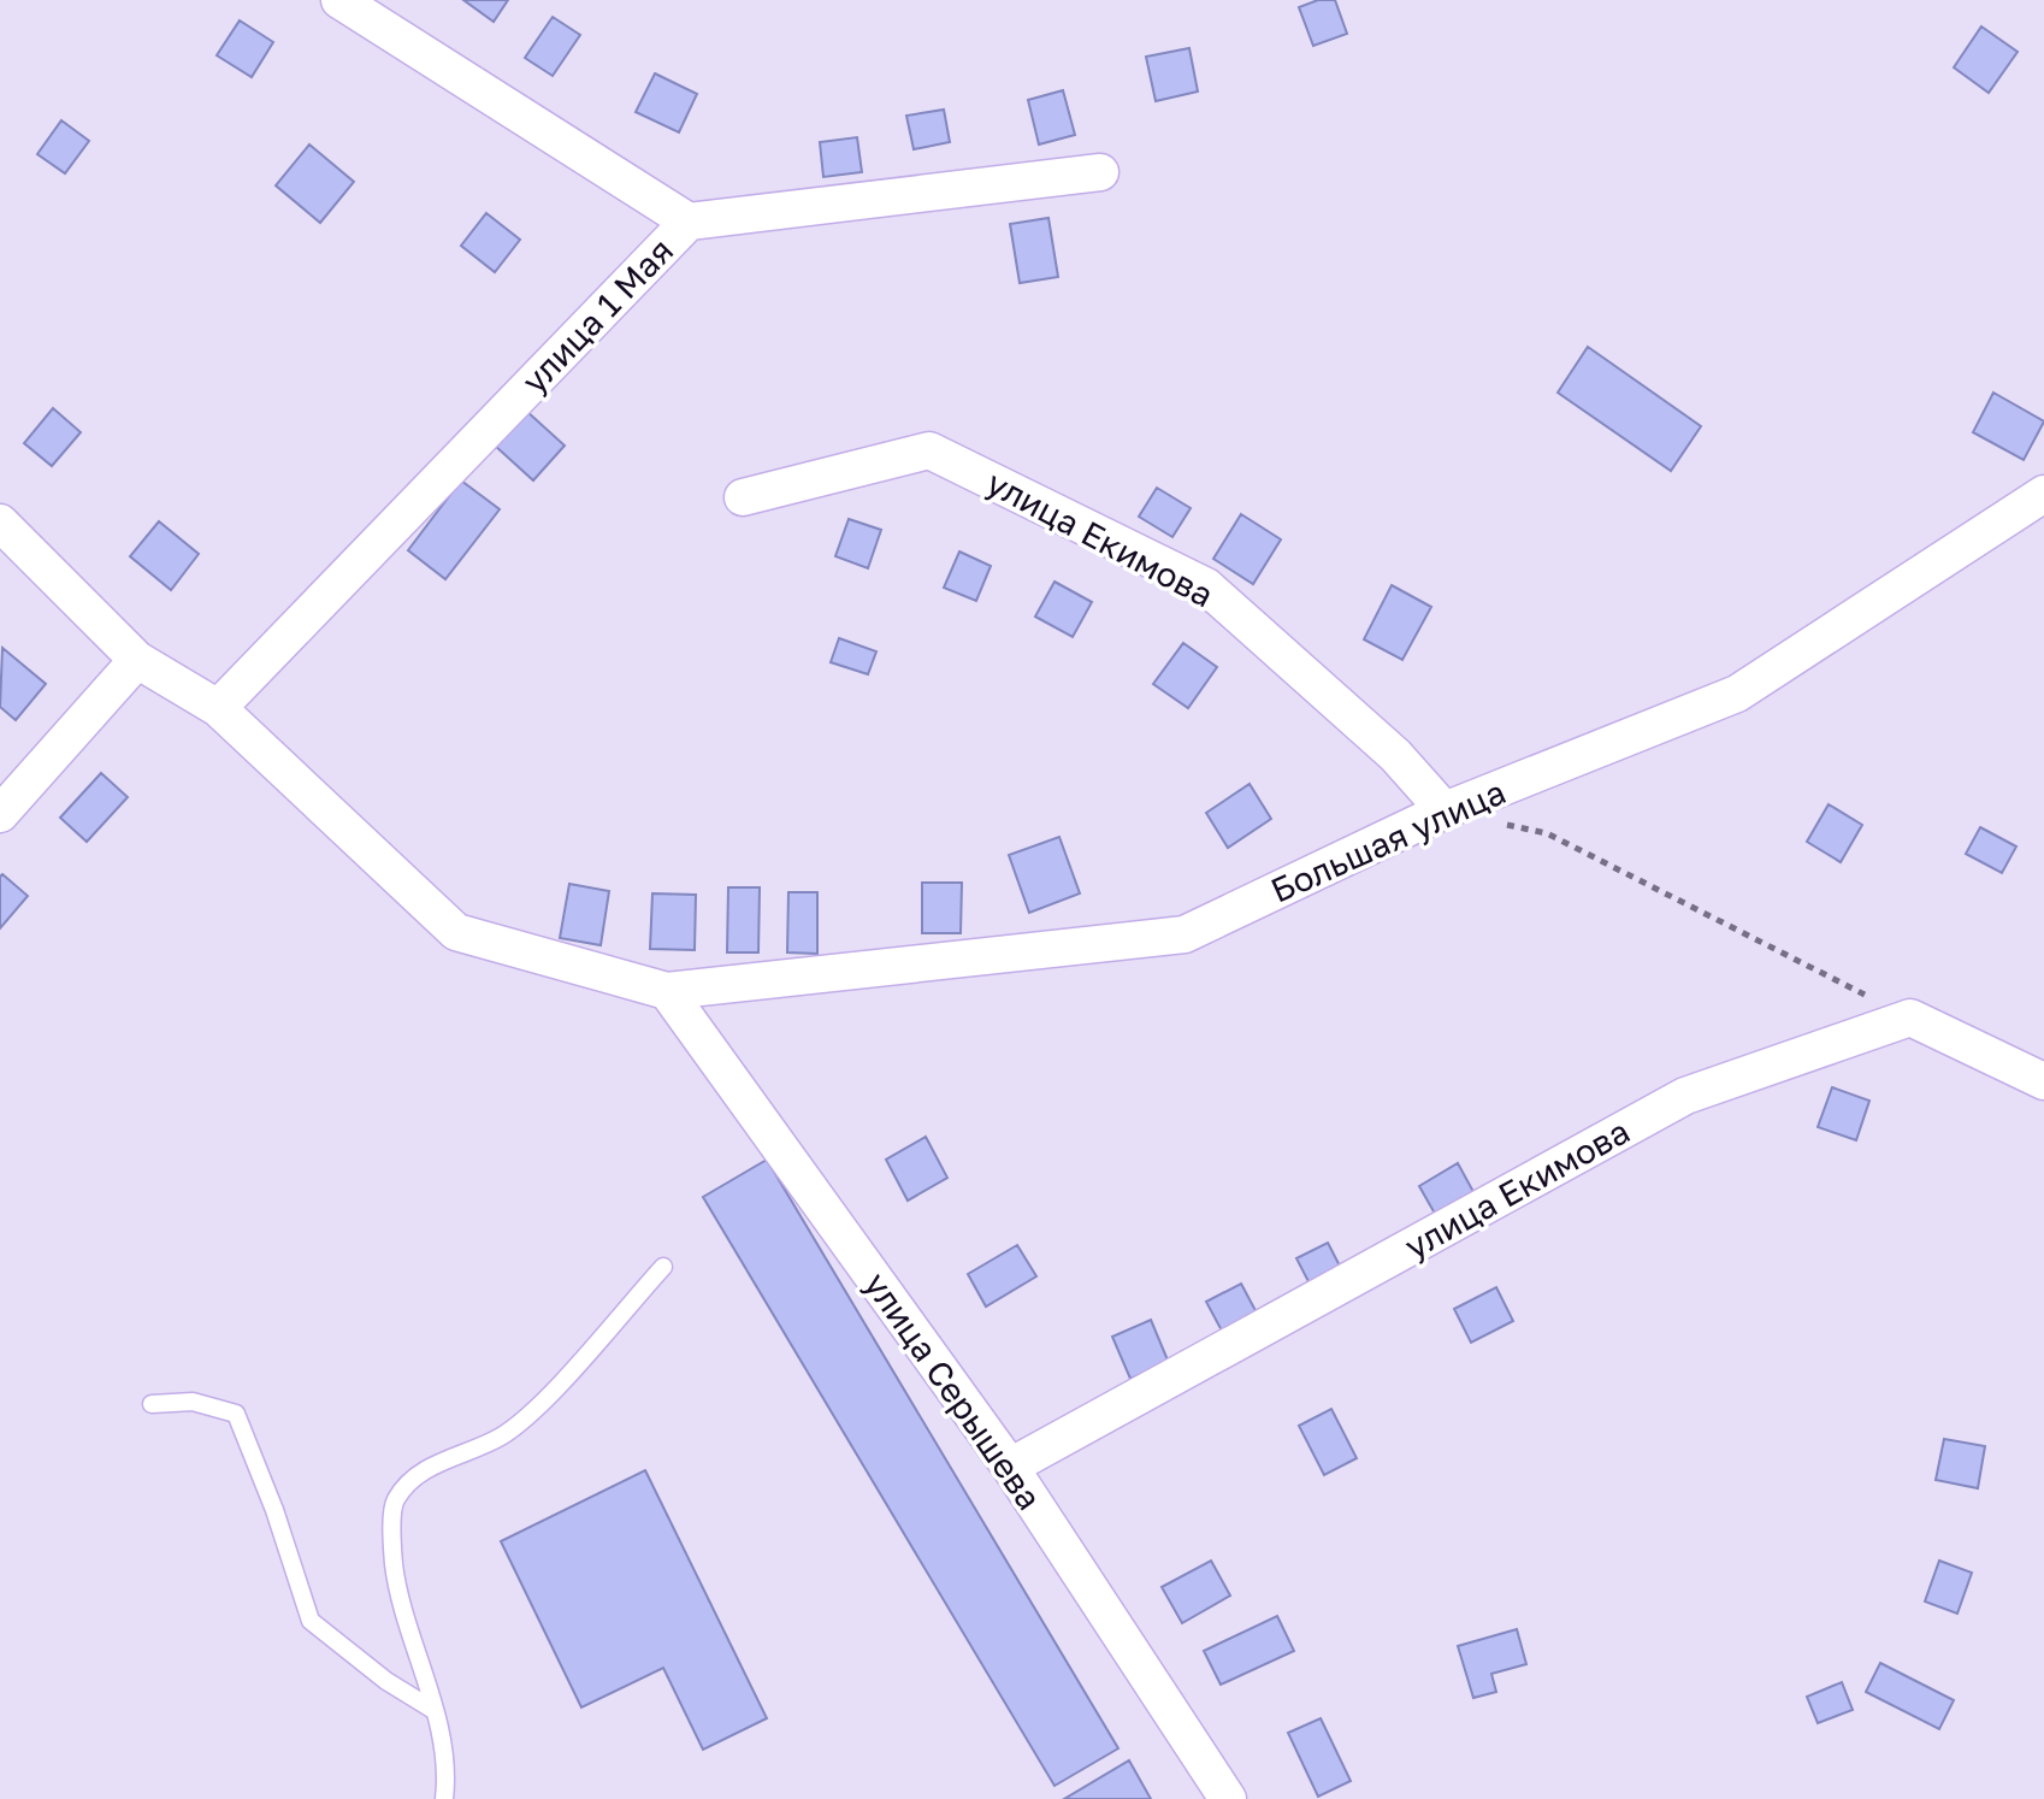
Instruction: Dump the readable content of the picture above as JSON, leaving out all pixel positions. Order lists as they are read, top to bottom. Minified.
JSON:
{"streets":{"street":["улица 1 Мая","улица Екимова","Большая улица","улица Серышева"]},"crossings":[["улица Екимова","Большая улица"],["улица Екимова","улица Серышева"],["Большая улица","улица Серышева"]]}
